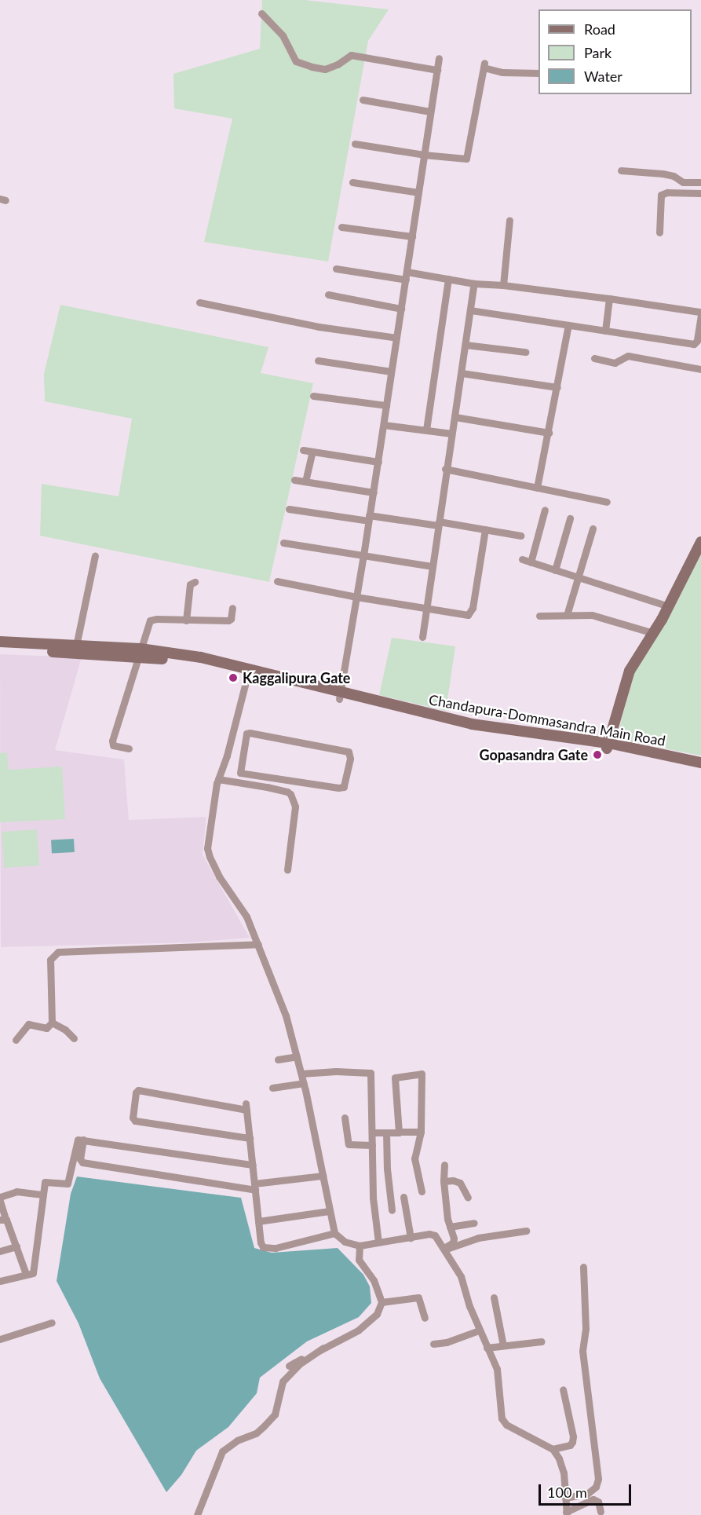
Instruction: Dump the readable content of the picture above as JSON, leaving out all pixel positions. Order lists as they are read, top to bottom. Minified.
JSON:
{"streets":{"main road":["Chandapura-Dommasandra Main Road"]},"places":["Kaggalipura Gate","Gopasandra Gate"],"legend":["Road","Park","Water"],"scale_bar":"100 m"}
